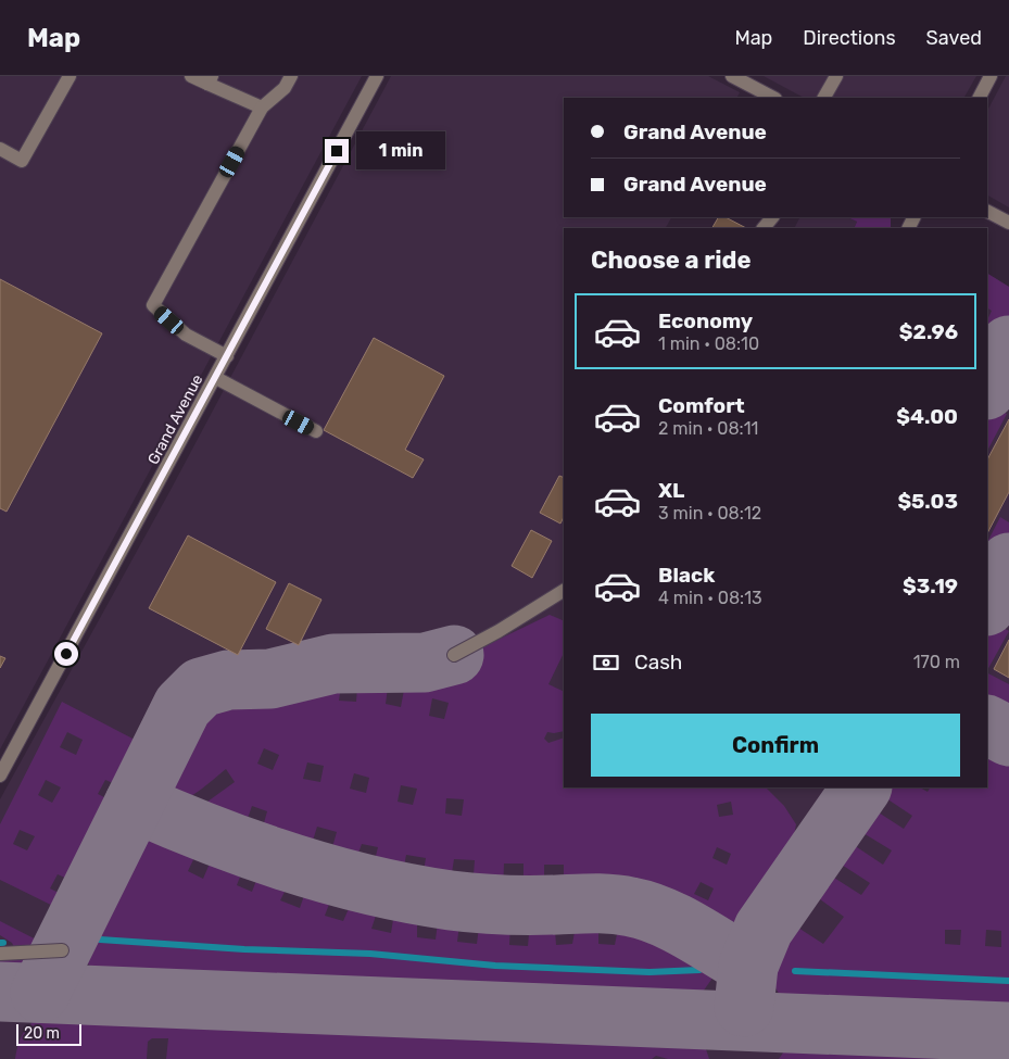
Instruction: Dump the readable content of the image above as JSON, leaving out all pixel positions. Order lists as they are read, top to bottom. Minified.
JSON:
{"streets":{"street":["Grand Avenue"]},"scale_bar":"20 m","page":{"header":"Map","nav":["Map","Directions","Saved"],"banner":["Grand Avenue","Grand Avenue"],"bubble":"1 min","heading":"Choose a ride","list":[{"name":"Economy","note":"1 min · 08:10","value":"$2.96"},{"name":"Comfort","note":"2 min · 08:11","value":"$4.00"},{"name":"XL","note":"3 min · 08:12","value":"$5.03"},{"name":"Black","note":"4 min · 08:13","value":"$3.19"}],"pay":["Cash","170 m"],"buttons":"Confirm","scale":"20 m"}}
